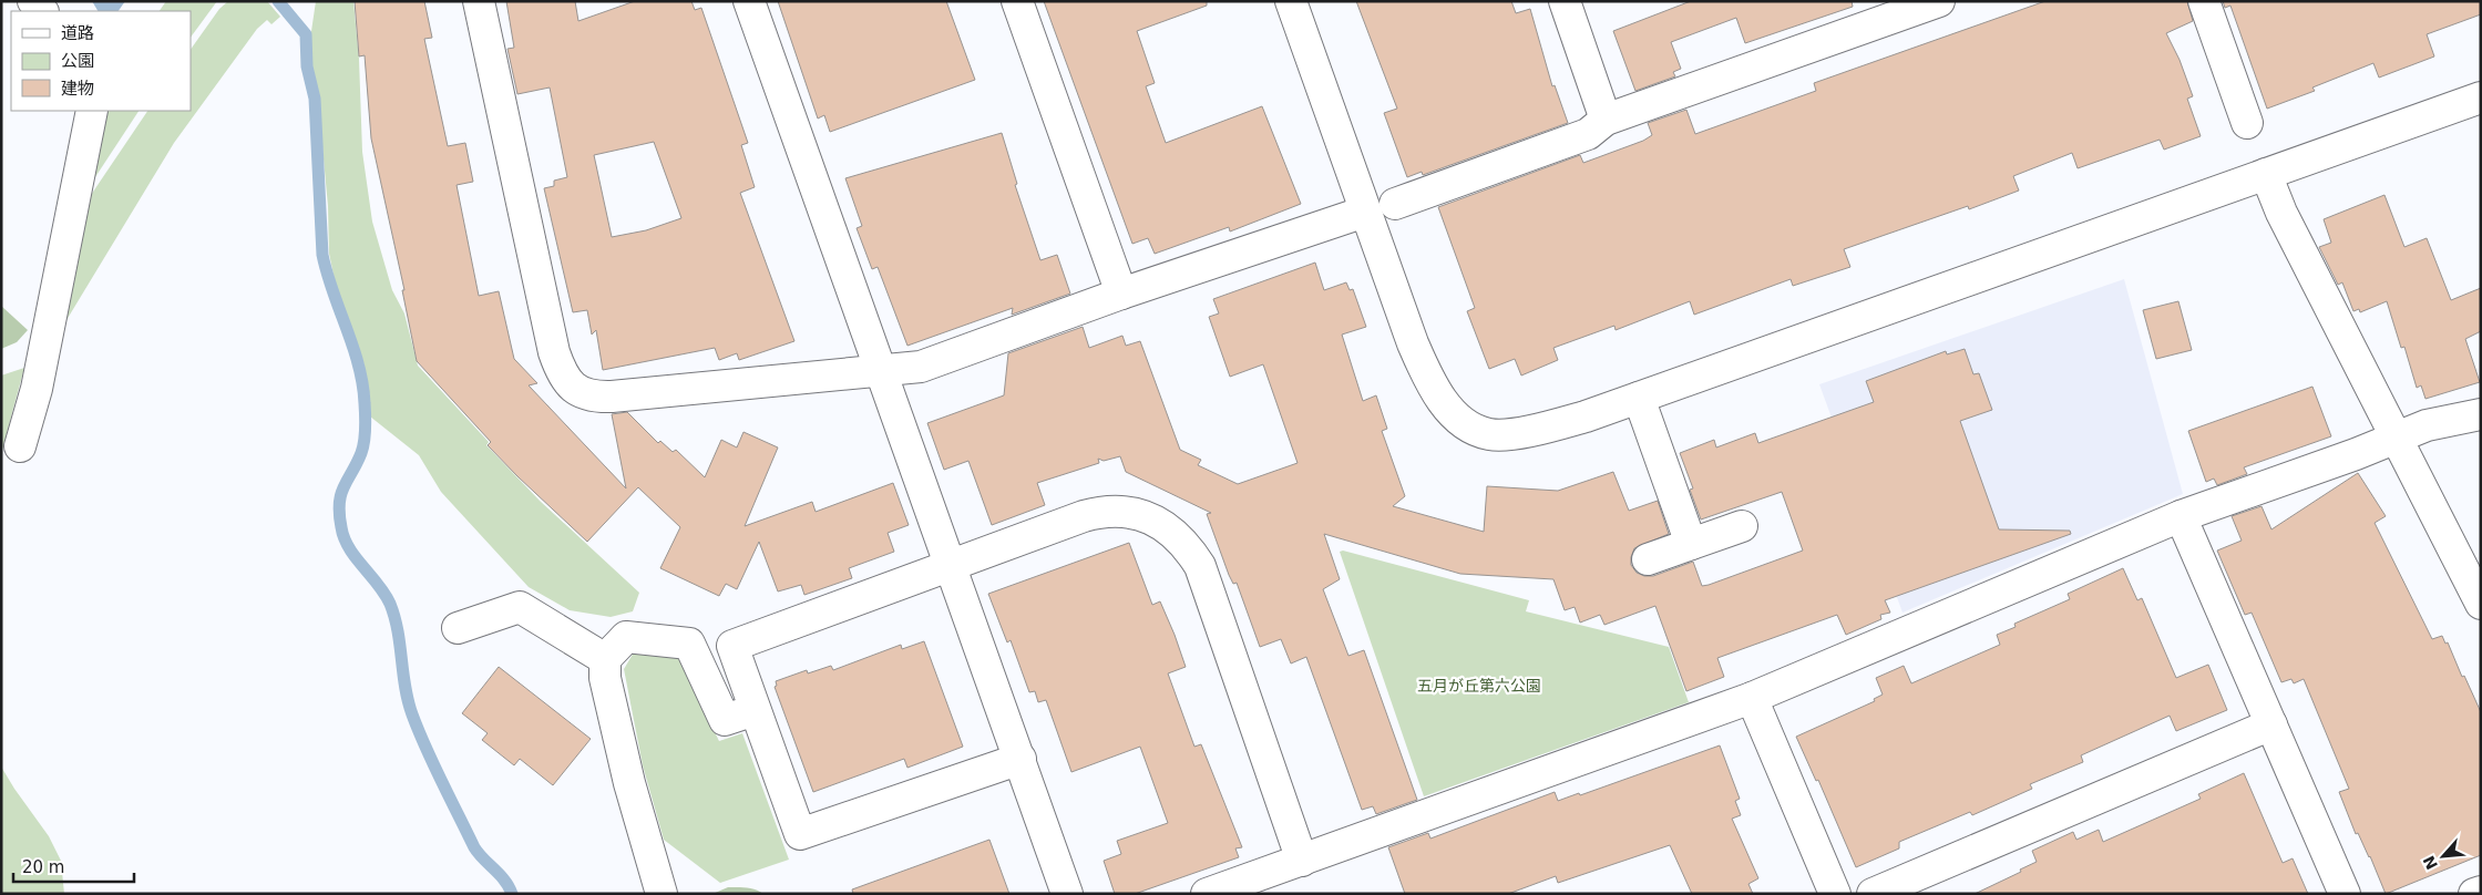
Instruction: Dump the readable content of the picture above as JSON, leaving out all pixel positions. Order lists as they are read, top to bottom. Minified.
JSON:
{"parks":["五月が丘第六公園"],"legend":["道路","公園","建物"],"scale_bar":"20 m","north":"bottom left"}
